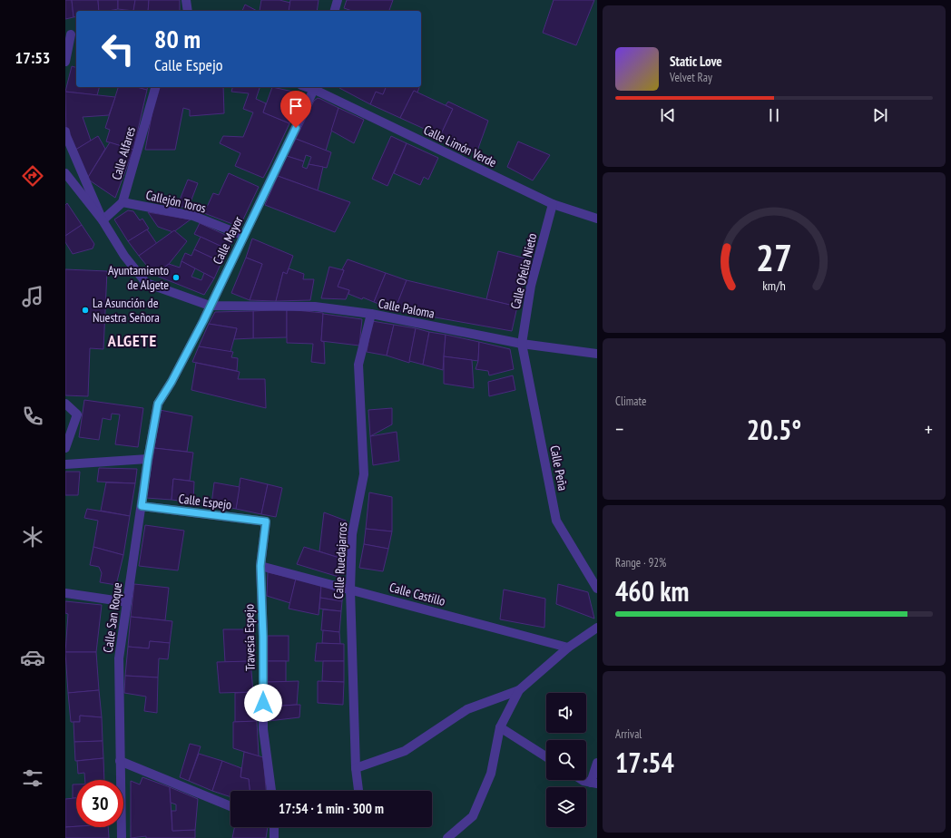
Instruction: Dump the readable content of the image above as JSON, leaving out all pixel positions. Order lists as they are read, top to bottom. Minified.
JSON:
{"streets":{"street":["Calle Limón Verde","Calle Alfares","Callejón Toros","Calle Mayor","Calle Ofelia Nieto","Calle Paloma","Calle Peña","Calle Espejo","Calle Ruedajarros","Calle Castillo","Calle San Roque","Travesía Espejo"]},"crossings":[["Calle Limón Verde","Calle Mayor"],["Calle Limón Verde","Calle Ofelia Nieto"],["Calle Alfares","Callejón Toros"],["Callejón Toros","Calle Mayor"],["Calle Mayor","Calle Paloma"],["Calle Mayor","Calle San Roque"],["Calle Ofelia Nieto","Calle Paloma"],["Calle Ofelia Nieto","Calle Peña"],["Calle Paloma","Calle Peña"],["Calle Paloma","Calle Ruedajarros"],["Calle Espejo","Calle San Roque"],["Calle Espejo","Travesía Espejo"],["Calle Ruedajarros","Calle Castillo"],["Calle Castillo","Travesía Espejo"]],"districts":["ALGETE"],"places":["Ayuntamiento de Algete","La Asunción de Nuestra Señora"],"page":{"tabs":"17:53","turn":["80 m","Calle Espejo"],"song":["Static Love","Velvet Ray"],"tile":["Climate",["Range · 92%","460 km"],["Arrival","17:54"]],"heat":["−","20.5°","+"],"limit":"30","trip":"17:54 · 1 min · 300 m","gauge":["27","km/h"]}}
